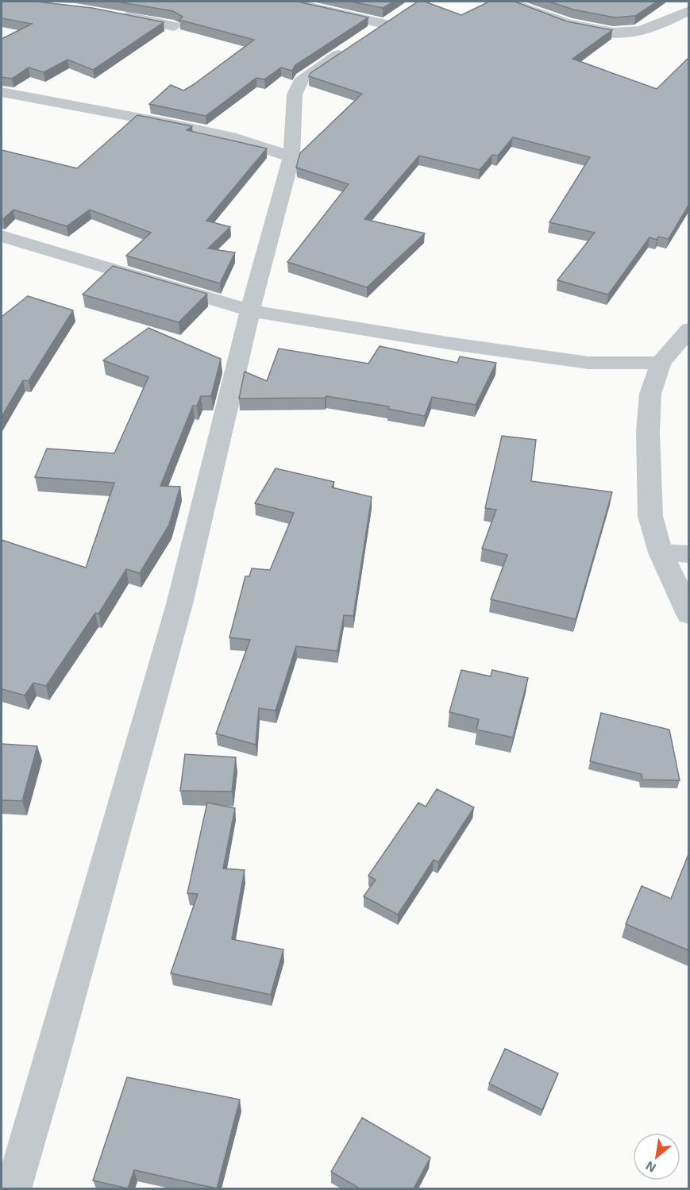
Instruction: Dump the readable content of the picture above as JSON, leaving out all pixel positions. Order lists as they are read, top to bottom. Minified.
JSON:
{"north":"bottom left"}
